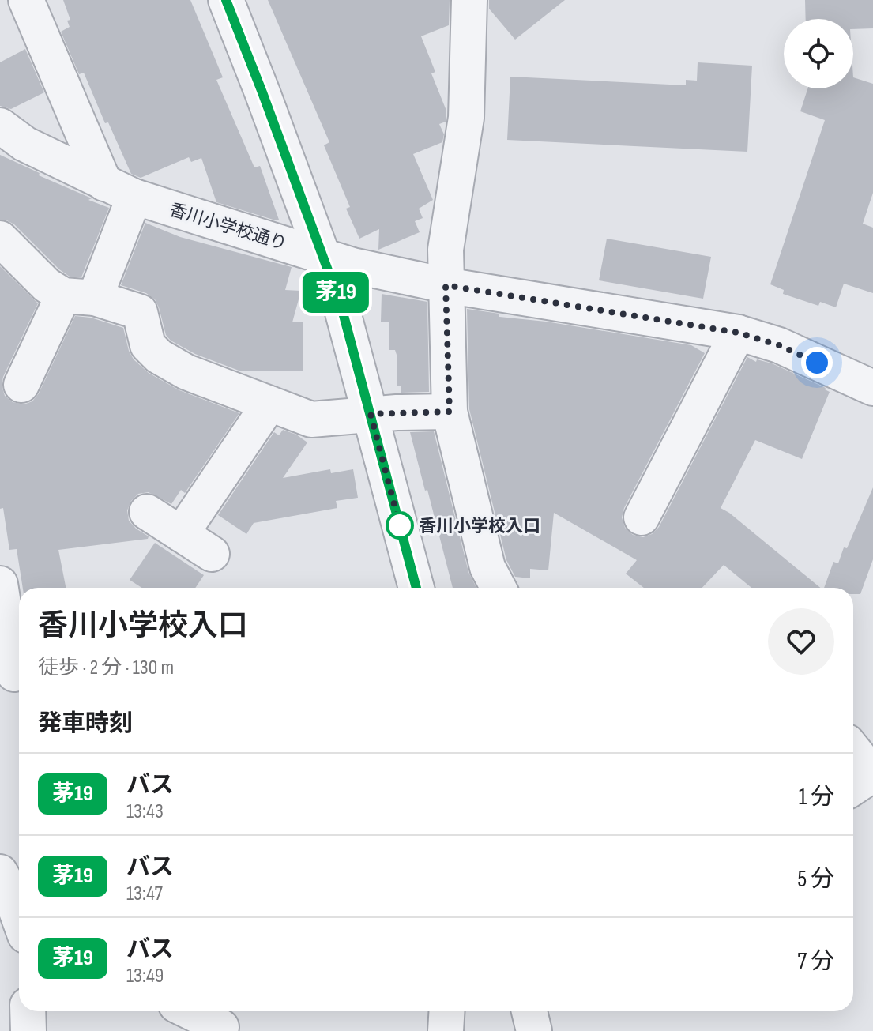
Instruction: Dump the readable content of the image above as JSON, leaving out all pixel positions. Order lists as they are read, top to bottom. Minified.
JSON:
{"streets":{"street":["香川小学校通り"]},"places":["香川小学校入口"],"lines":["bus line 茅19"],"page":{"on_map":"茅19","heading":[["香川小学校入口","徒歩 · 2 分 · 130 m"],"発車時刻"],"list":[{"mark":"茅19","name":"バス","note":"13:43","value":"1 分"},{"mark":"茅19","name":"バス","note":"13:47","value":"5 分"},{"mark":"茅19","name":"バス","note":"13:49","value":"7 分"}]}}
